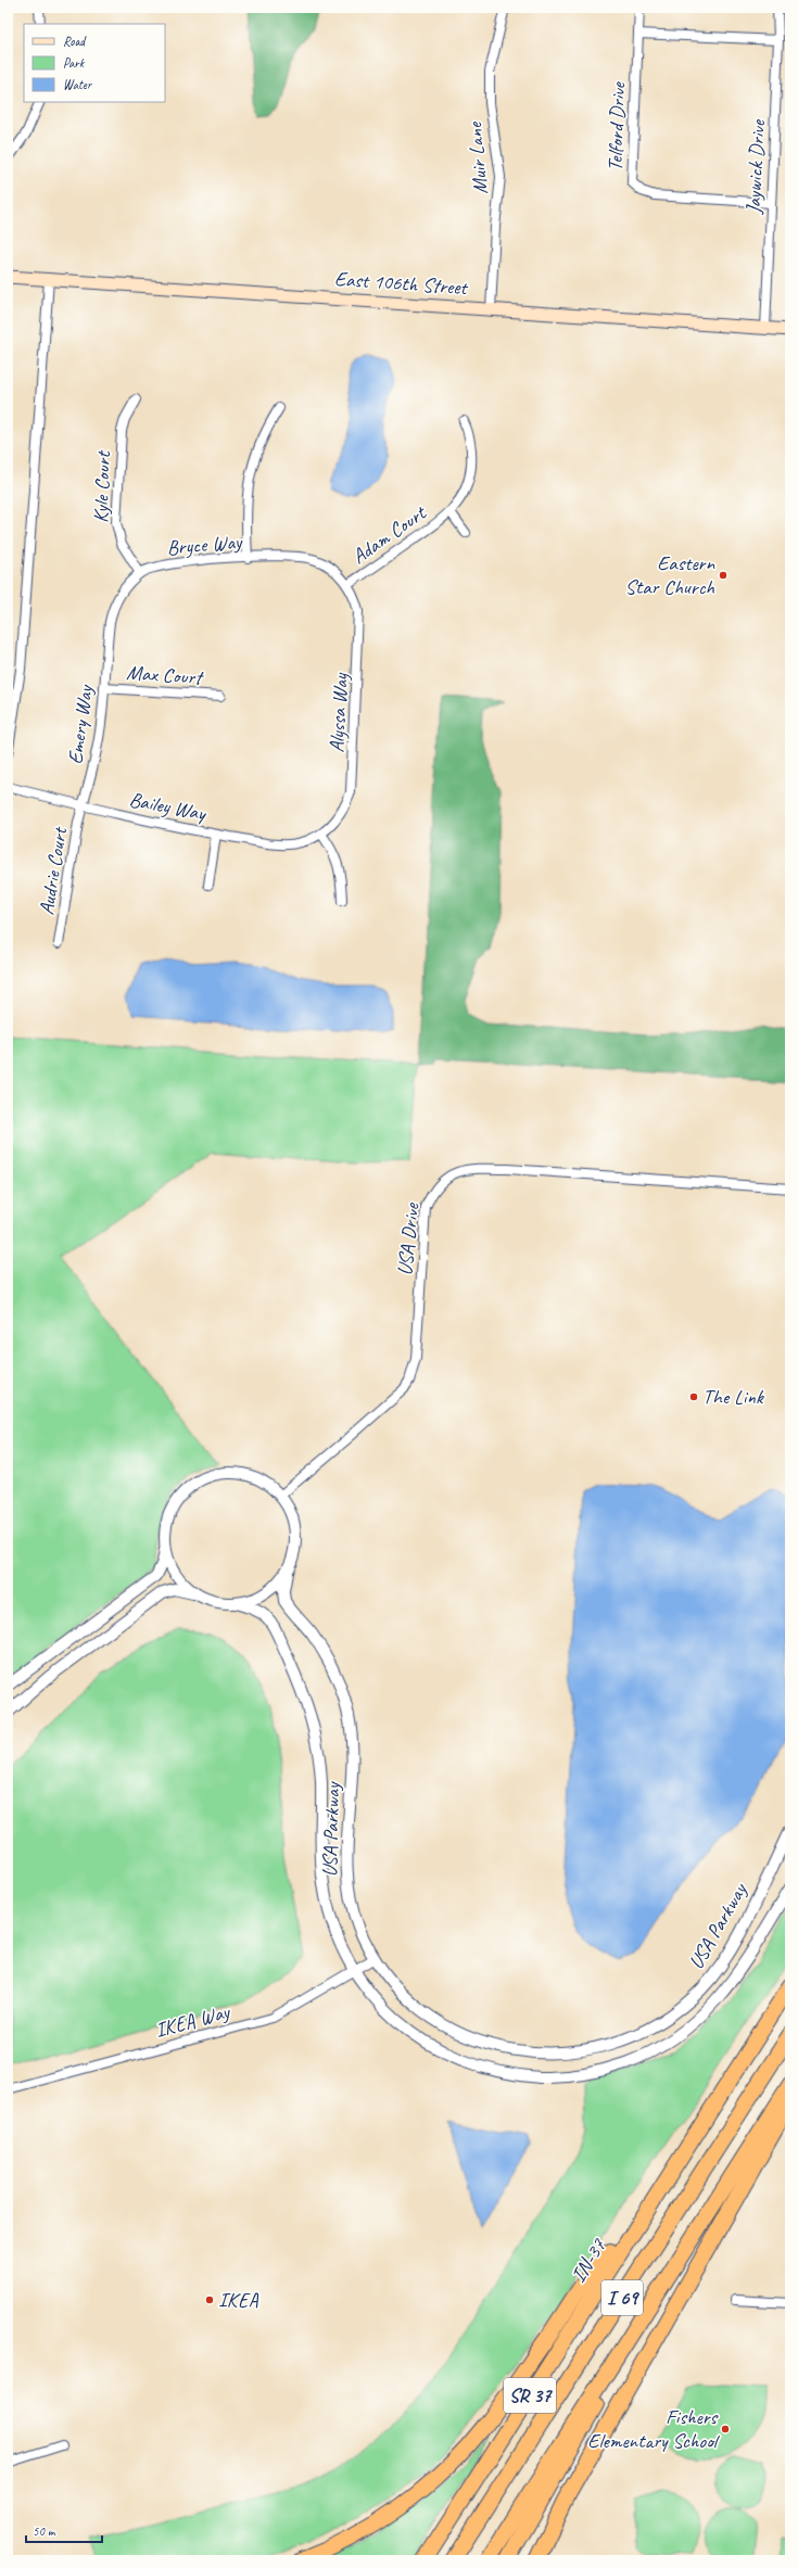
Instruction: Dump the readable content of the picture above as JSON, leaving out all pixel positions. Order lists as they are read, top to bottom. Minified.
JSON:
{"streets":{"highway":["IN-37","I 69","SR 37"],"main road":["East 106th Street"],"street":["Telford Drive","Muir Lane","Jaywick Drive","Kyle Court","Adam Court","Bryce Way","Max Court","Alyssa Way","Emery Way","Bailey Way","Audrie Court","USA Drive","USA Parkway","IKEA Way"]},"crossings":[["Telford Drive","Jaywick Drive"],["Muir Lane","East 106th Street"],["Jaywick Drive","East 106th Street"],["Kyle Court","Bryce Way"],["Adam Court","Bryce Way"],["Adam Court","Alyssa Way"],["Bryce Way","Alyssa Way"],["Bryce Way","Emery Way"],["Max Court","Emery Way"],["Alyssa Way","Bailey Way"],["Emery Way","Bailey Way"],["Emery Way","Audrie Court"],["Bailey Way","Audrie Court"],["USA Drive","USA Parkway"],["USA Parkway","IKEA Way"]],"places":["Eastern Star Church","The Link","IKEA","Fishers Elementary School"],"legend":["Road","Park","Water"],"scale_bar":"50 m"}
